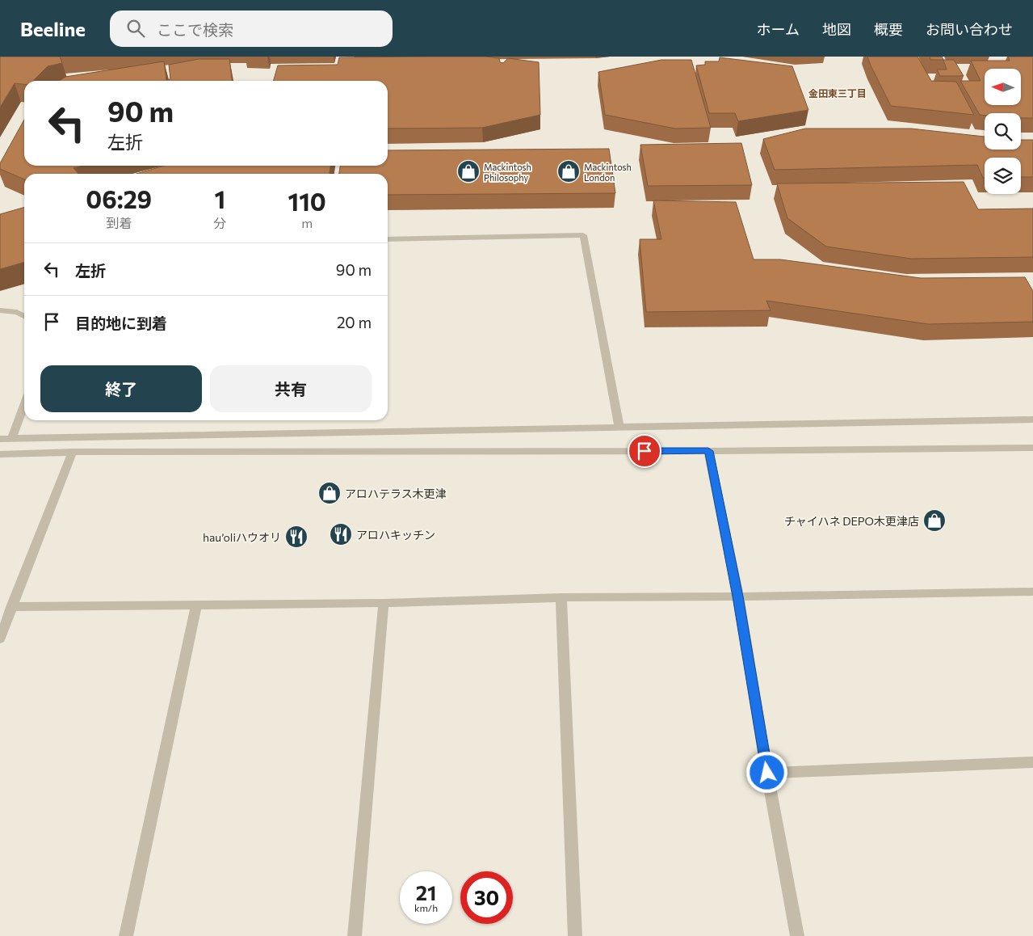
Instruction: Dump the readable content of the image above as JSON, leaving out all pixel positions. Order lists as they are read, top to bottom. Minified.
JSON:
{"districts":["金田東三丁目"],"places":{"shop":["Mackintosh Philosophy","Mackintosh London","アロハテラス木更津","チャイハネ DEPO木更津店"],"restaurant":["アロハキッチン","hau’oliハウオリ"]},"north":"left","page":{"header":"Beeline","search":"ここで検索","nav":["ホーム","地図","概要","お問い合わせ"],"turn":["90 m","左折"],"eta":["06:29","到着","1","分","110","m"],"list":[{"name":"左折","value":"90 m"},{"name":"目的地に到着","value":"20 m"}],"buttons":["終了","共有"],"speed":"21 km/h","limit":"30"}}
